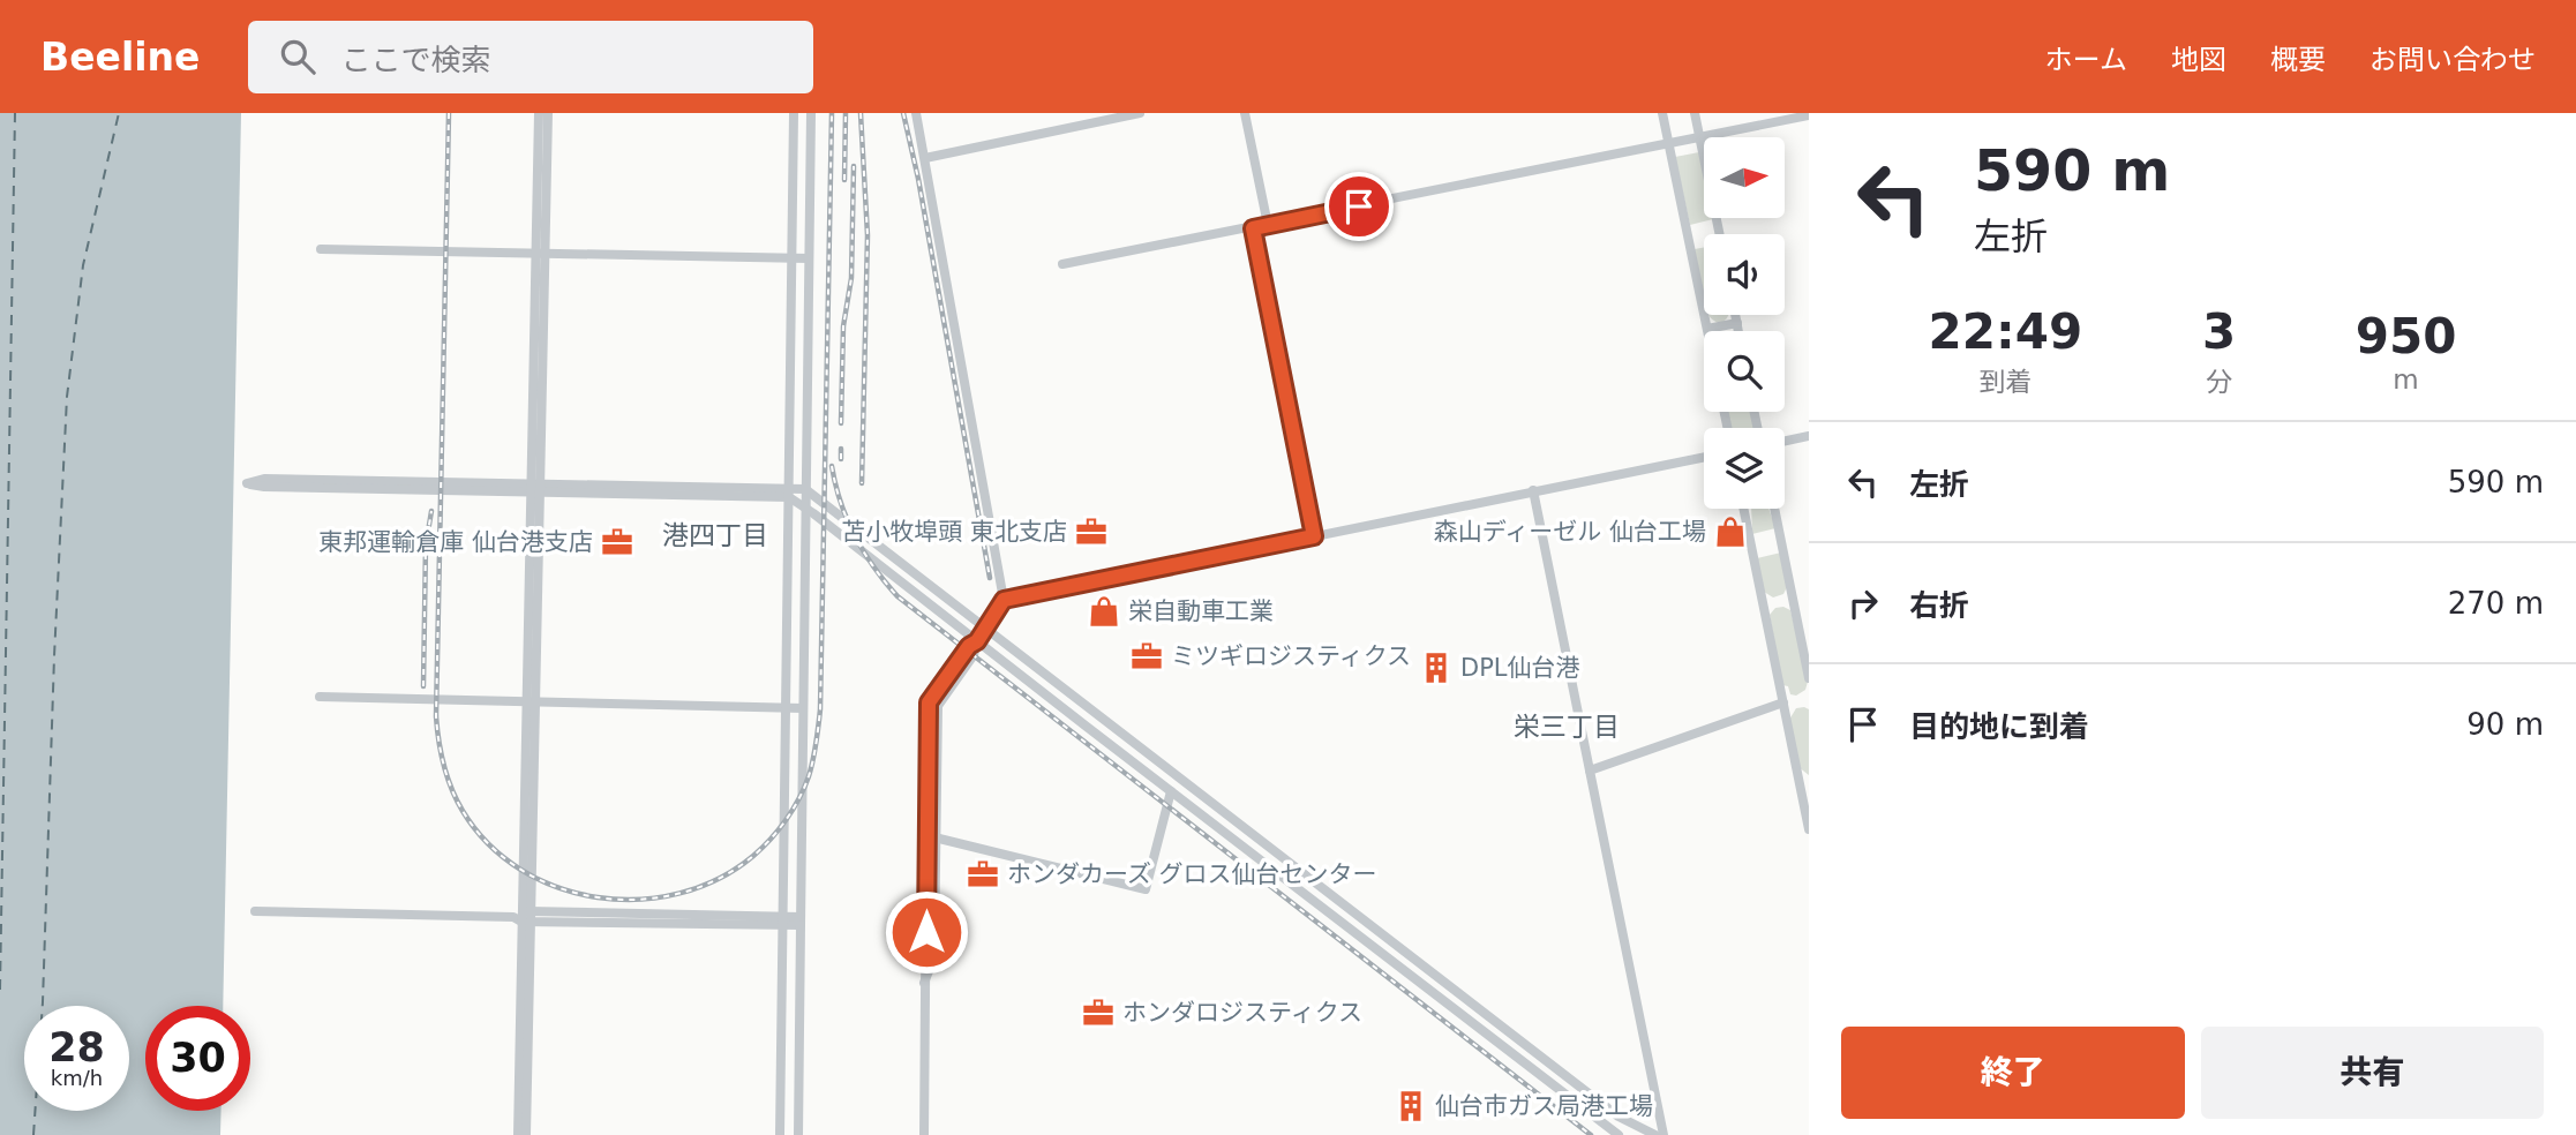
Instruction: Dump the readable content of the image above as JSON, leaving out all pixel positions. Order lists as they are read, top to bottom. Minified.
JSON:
{"districts":["港四丁目","栄三丁目"],"places":{"office":["苫小牧埠頭 東北支店","東邦運輸倉庫 仙台港支店","ミツギロジスティクス","ホンダカーズ グロス仙台センター","ホンダロジスティクス"],"shop":["森山ディーゼル 仙台工場","栄自動車工業"],"building":["DPL仙台港","仙台市ガス局港工場"]},"north":"right","page":{"header":"Beeline","search":"ここで検索","nav":["ホーム","地図","概要","お問い合わせ"],"turn":["590 m","左折"],"eta":["22:49","到着","3","分","950","m"],"list":[{"name":"左折","value":"590 m"},{"name":"右折","value":"270 m"},{"name":"目的地に到着","value":"90 m"}],"speed":"28 km/h","limit":"30","buttons":["終了","共有"]}}
